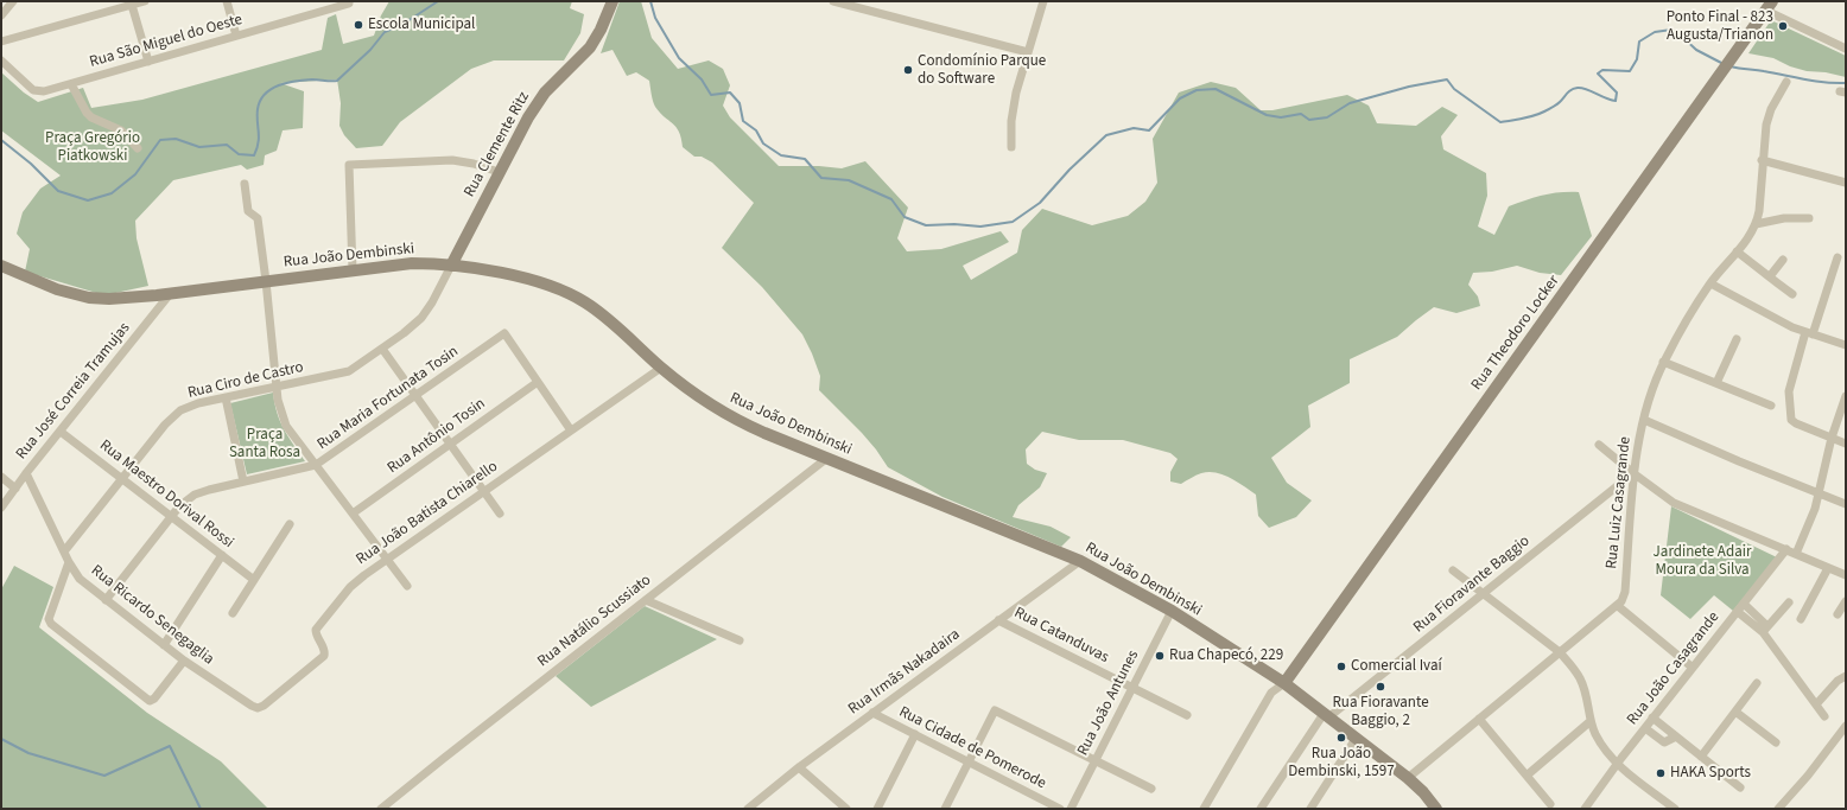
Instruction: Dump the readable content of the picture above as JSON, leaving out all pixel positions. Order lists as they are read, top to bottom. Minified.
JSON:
{"streets":{"main road":["Rua Clemente Ritz","Rua João Dembinski","Rua Theodoro Locker"],"street":["Rua São Miguel do Oeste","Rua Ciro de Castro","Rua José Correia Tramujas","Rua Maria Fortunata Tosin","Rua Antônio Tosin","Rua Maestro Dorival Rossi","Rua Luiz Casagrande","Rua João Batista Chiarello","Rua Fioravante Baggio","Rua Ricardo Senegaglia","Rua Natálio Scussiato","Rua Catanduvas","Rua João Casagrande","Rua Irmãs Nakadaira","Rua João Antunes","Rua Cidade de Pomerode"]},"crossings":[["Rua Clemente Ritz","Rua João Dembinski"],["Rua Clemente Ritz","Rua Ciro de Castro"],["Rua João Dembinski","Rua Theodoro Locker"],["Rua João Dembinski","Rua Ciro de Castro"],["Rua João Dembinski","Rua José Correia Tramujas"],["Rua João Dembinski","Rua João Batista Chiarello"],["Rua João Dembinski","Rua Fioravante Baggio"],["Rua João Dembinski","Rua Natálio Scussiato"],["Rua João Dembinski","Rua Irmãs Nakadaira"],["Rua João Dembinski","Rua João Antunes"],["Rua Ciro de Castro","Rua Maestro Dorival Rossi"],["Rua Ciro de Castro","Rua Ricardo Senegaglia"],["Rua José Correia Tramujas","Rua Maestro Dorival Rossi"],["Rua José Correia Tramujas","Rua Ricardo Senegaglia"],["Rua Maria Fortunata Tosin","Rua Antônio Tosin"],["Rua Maria Fortunata Tosin","Rua Maestro Dorival Rossi"],["Rua Maria Fortunata Tosin","Rua Ricardo Senegaglia"],["Rua Luiz Casagrande","Rua Fioravante Baggio"],["Rua João Batista Chiarello","Rua Ricardo Senegaglia"],["Rua Catanduvas","Rua Irmãs Nakadaira"],["Rua Catanduvas","Rua João Antunes"],["Rua Irmãs Nakadaira","Rua Cidade de Pomerode"]],"parks":["Praça Gregório Piatkowski","Praça Santa Rosa","Jardinete Adair Moura da Silva"],"places":["Escola Municipal","Ponto Final - 823 Augusta/Trianon","Condomínio Parque do Software","Rua Chapecó, 229","Comercial Ivaí","Rua Fioravante Baggio, 2","Rua João Dembinski, 1597","HAKA Sports"]}
